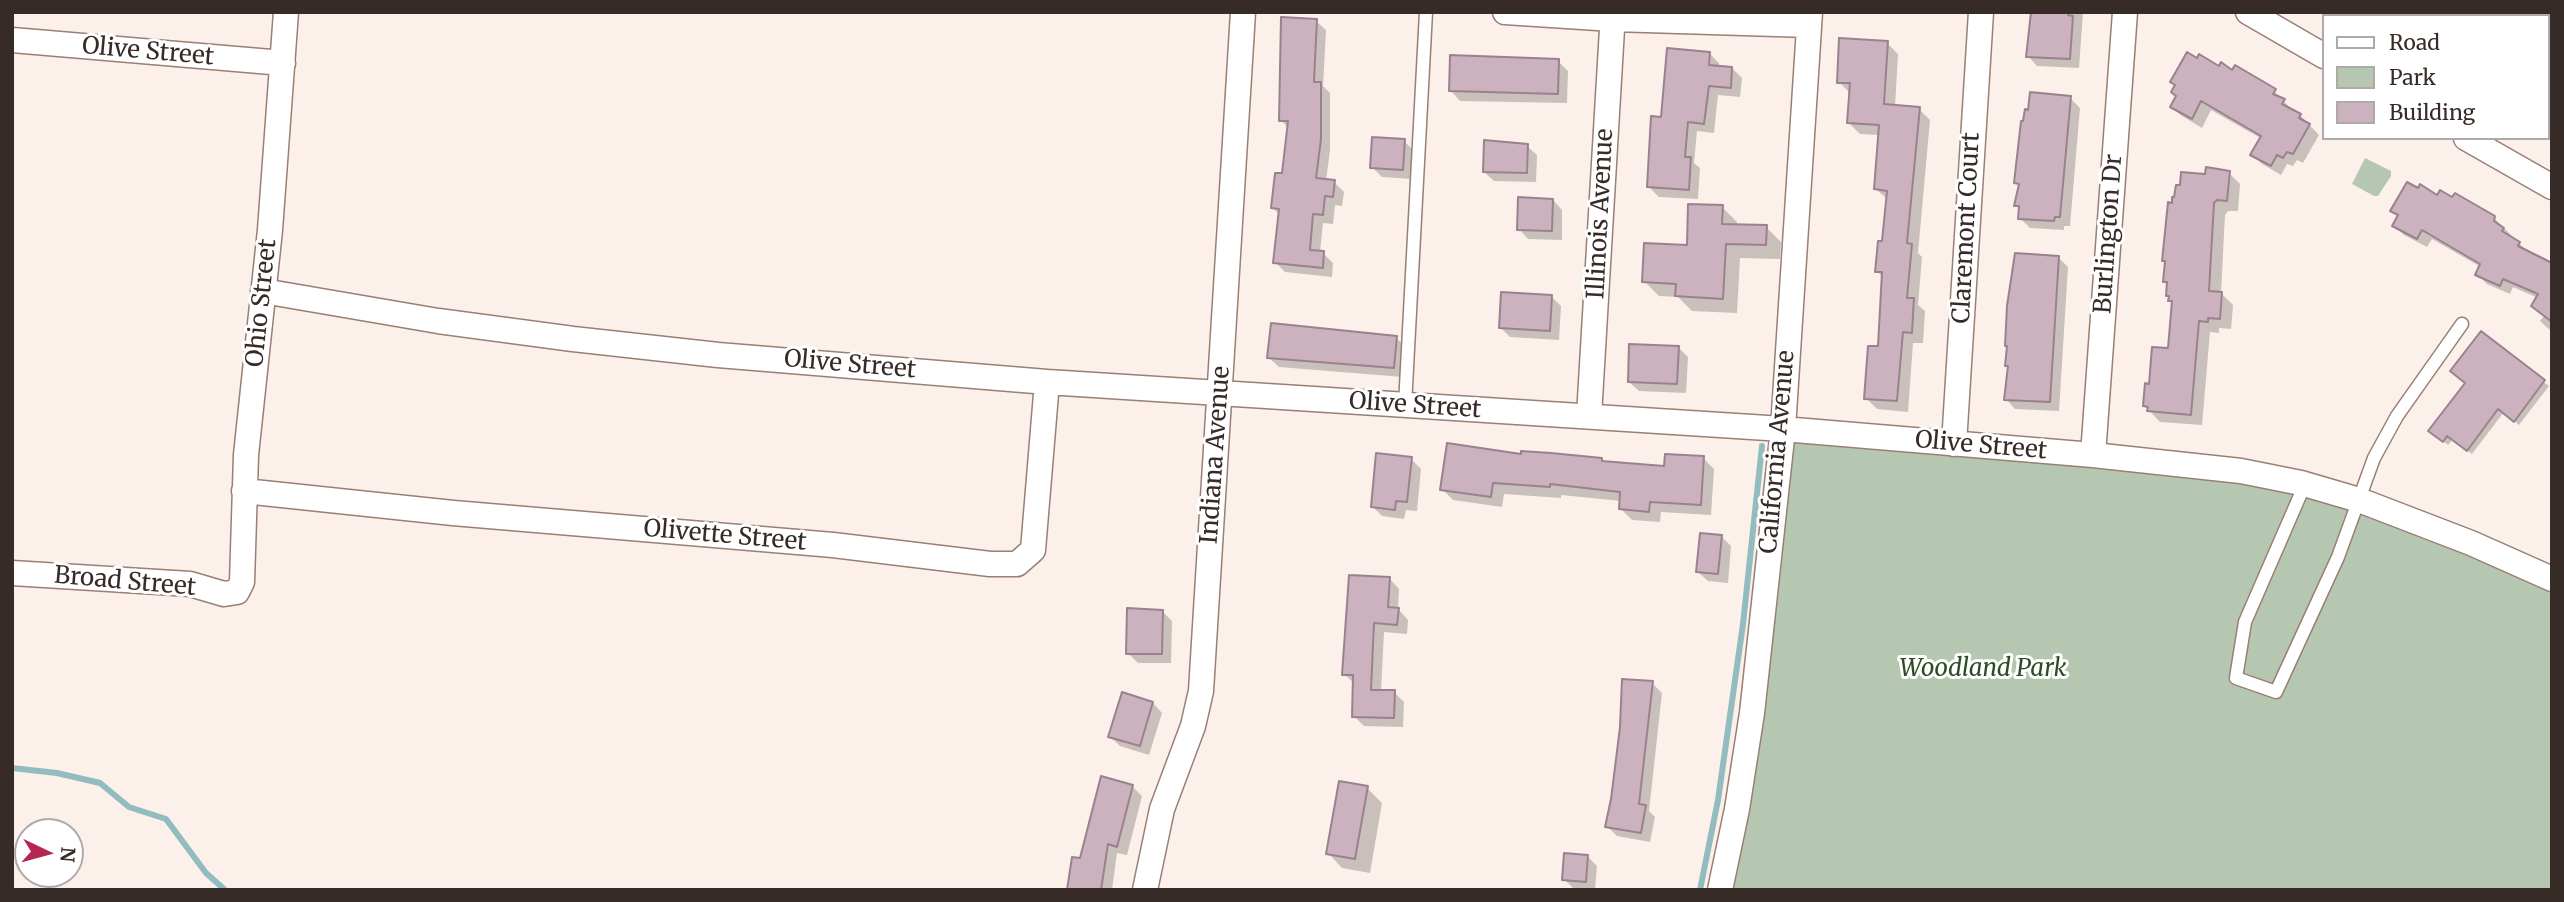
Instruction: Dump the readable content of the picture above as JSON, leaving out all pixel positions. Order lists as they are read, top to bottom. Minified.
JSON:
{"streets":{"street":["Olive Street","Illinois Avenue","Claremont Court","Burlington Dr","Ohio Street","California Avenue","Indiana Avenue","Olivette Street","Broad Street"]},"crossings":[["Olive Street","Illinois Avenue"],["Olive Street","Claremont Court"],["Olive Street","Burlington Dr"],["Olive Street","Ohio Street"],["Olive Street","California Avenue"],["Olive Street","Indiana Avenue"],["Olive Street","Olivette Street"],["Ohio Street","Olivette Street"],["Ohio Street","Broad Street"]],"parks":["Woodland Park"],"legend":["Road","Park","Building"],"north":"right"}
